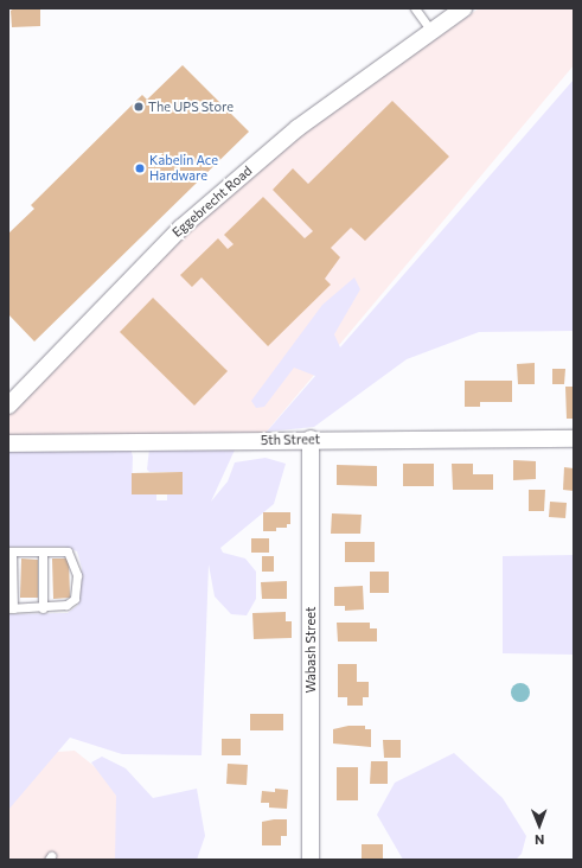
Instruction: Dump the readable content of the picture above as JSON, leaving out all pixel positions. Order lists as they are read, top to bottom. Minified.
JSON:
{"streets":{"street":["Eggebrecht Road","5th Street","Wabash Street"]},"crossings":[["5th Street","Wabash Street"]],"places":["The UPS Store","Kabelin Ace Hardware"],"north":"bottom"}
